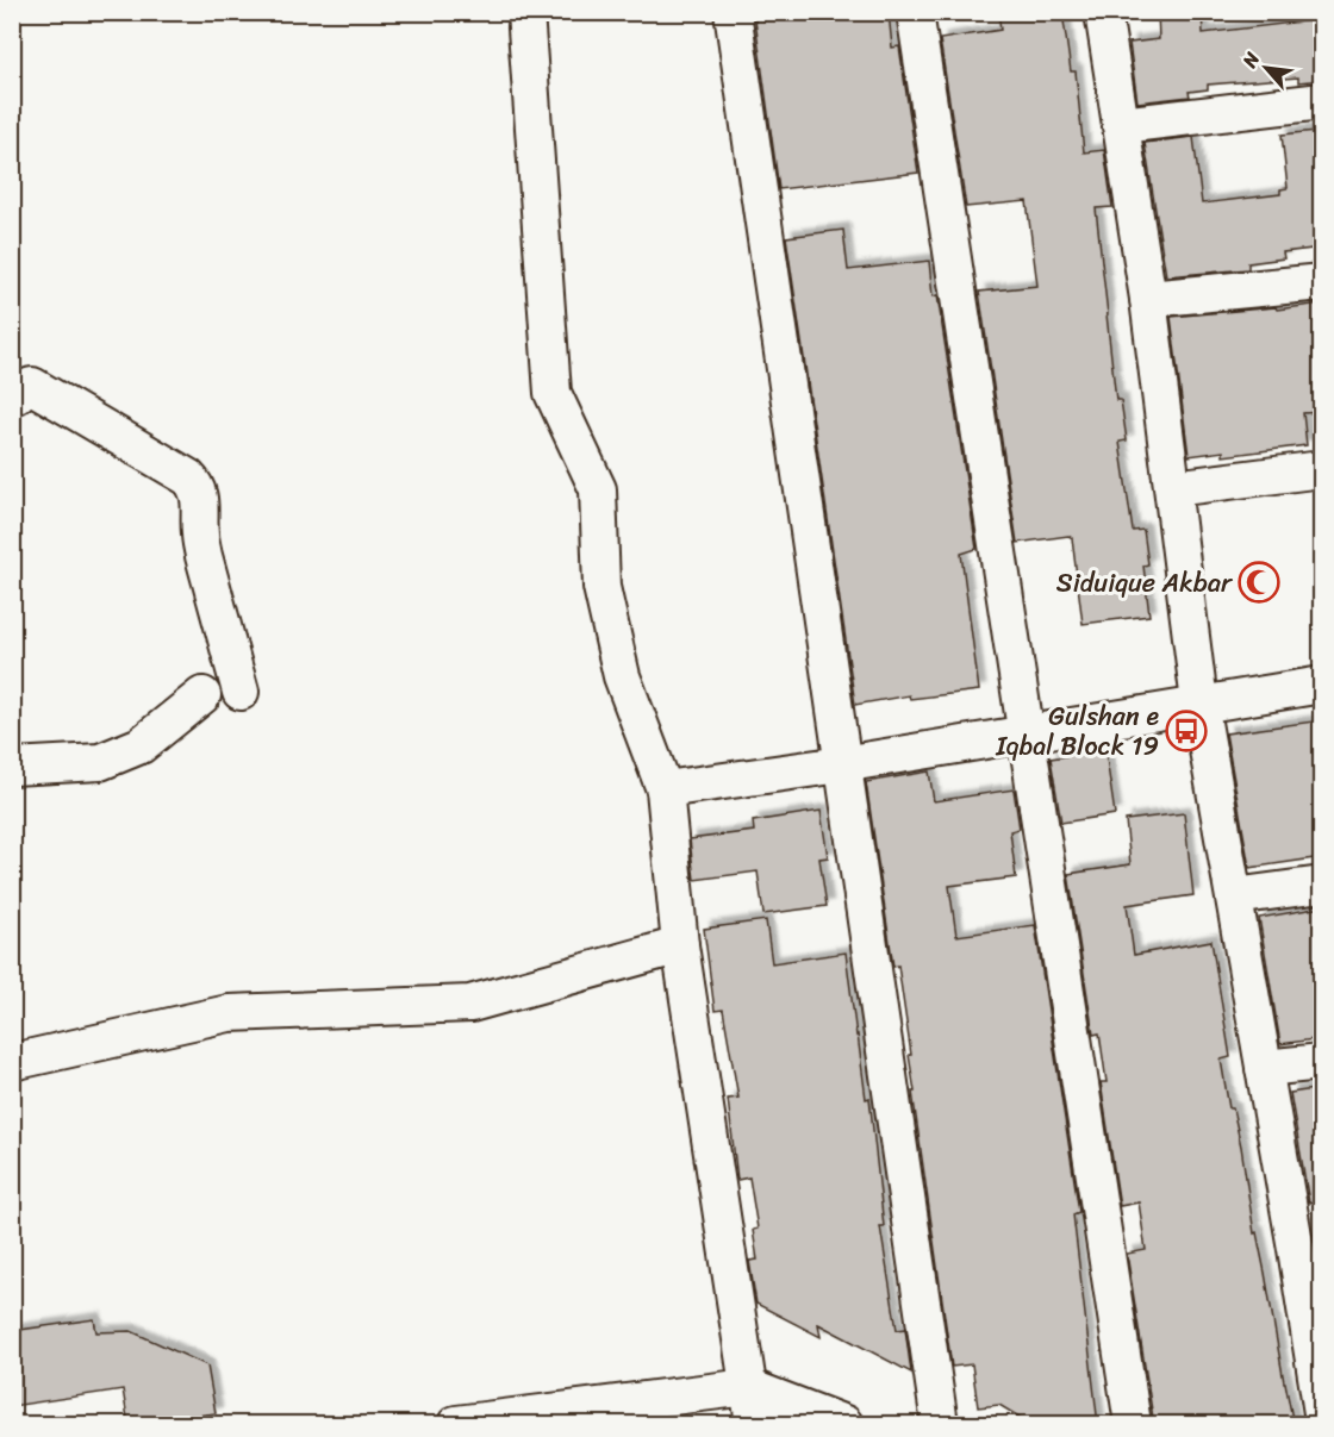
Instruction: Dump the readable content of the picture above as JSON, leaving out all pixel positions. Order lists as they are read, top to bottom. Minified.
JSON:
{"places":{"mosque":["Siduique Akbar"],"bus stop":["Gulshan e Iqbal Block 19"]},"north":"top left"}
